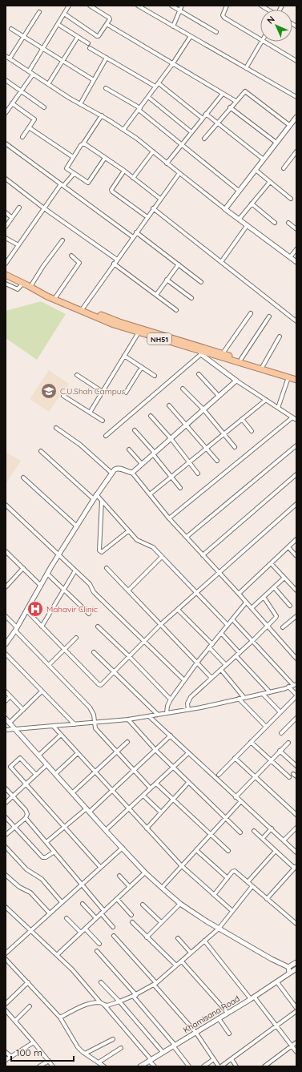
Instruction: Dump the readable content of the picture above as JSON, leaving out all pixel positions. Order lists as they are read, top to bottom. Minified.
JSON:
{"streets":{"highway":["NH51"],"street":["Khamisana Road"]},"places":{"school or university":["C.U.Shah Campus"],"hospital":["Mahavir Clinic"]},"scale_bar":"100 m","north":"top left"}
